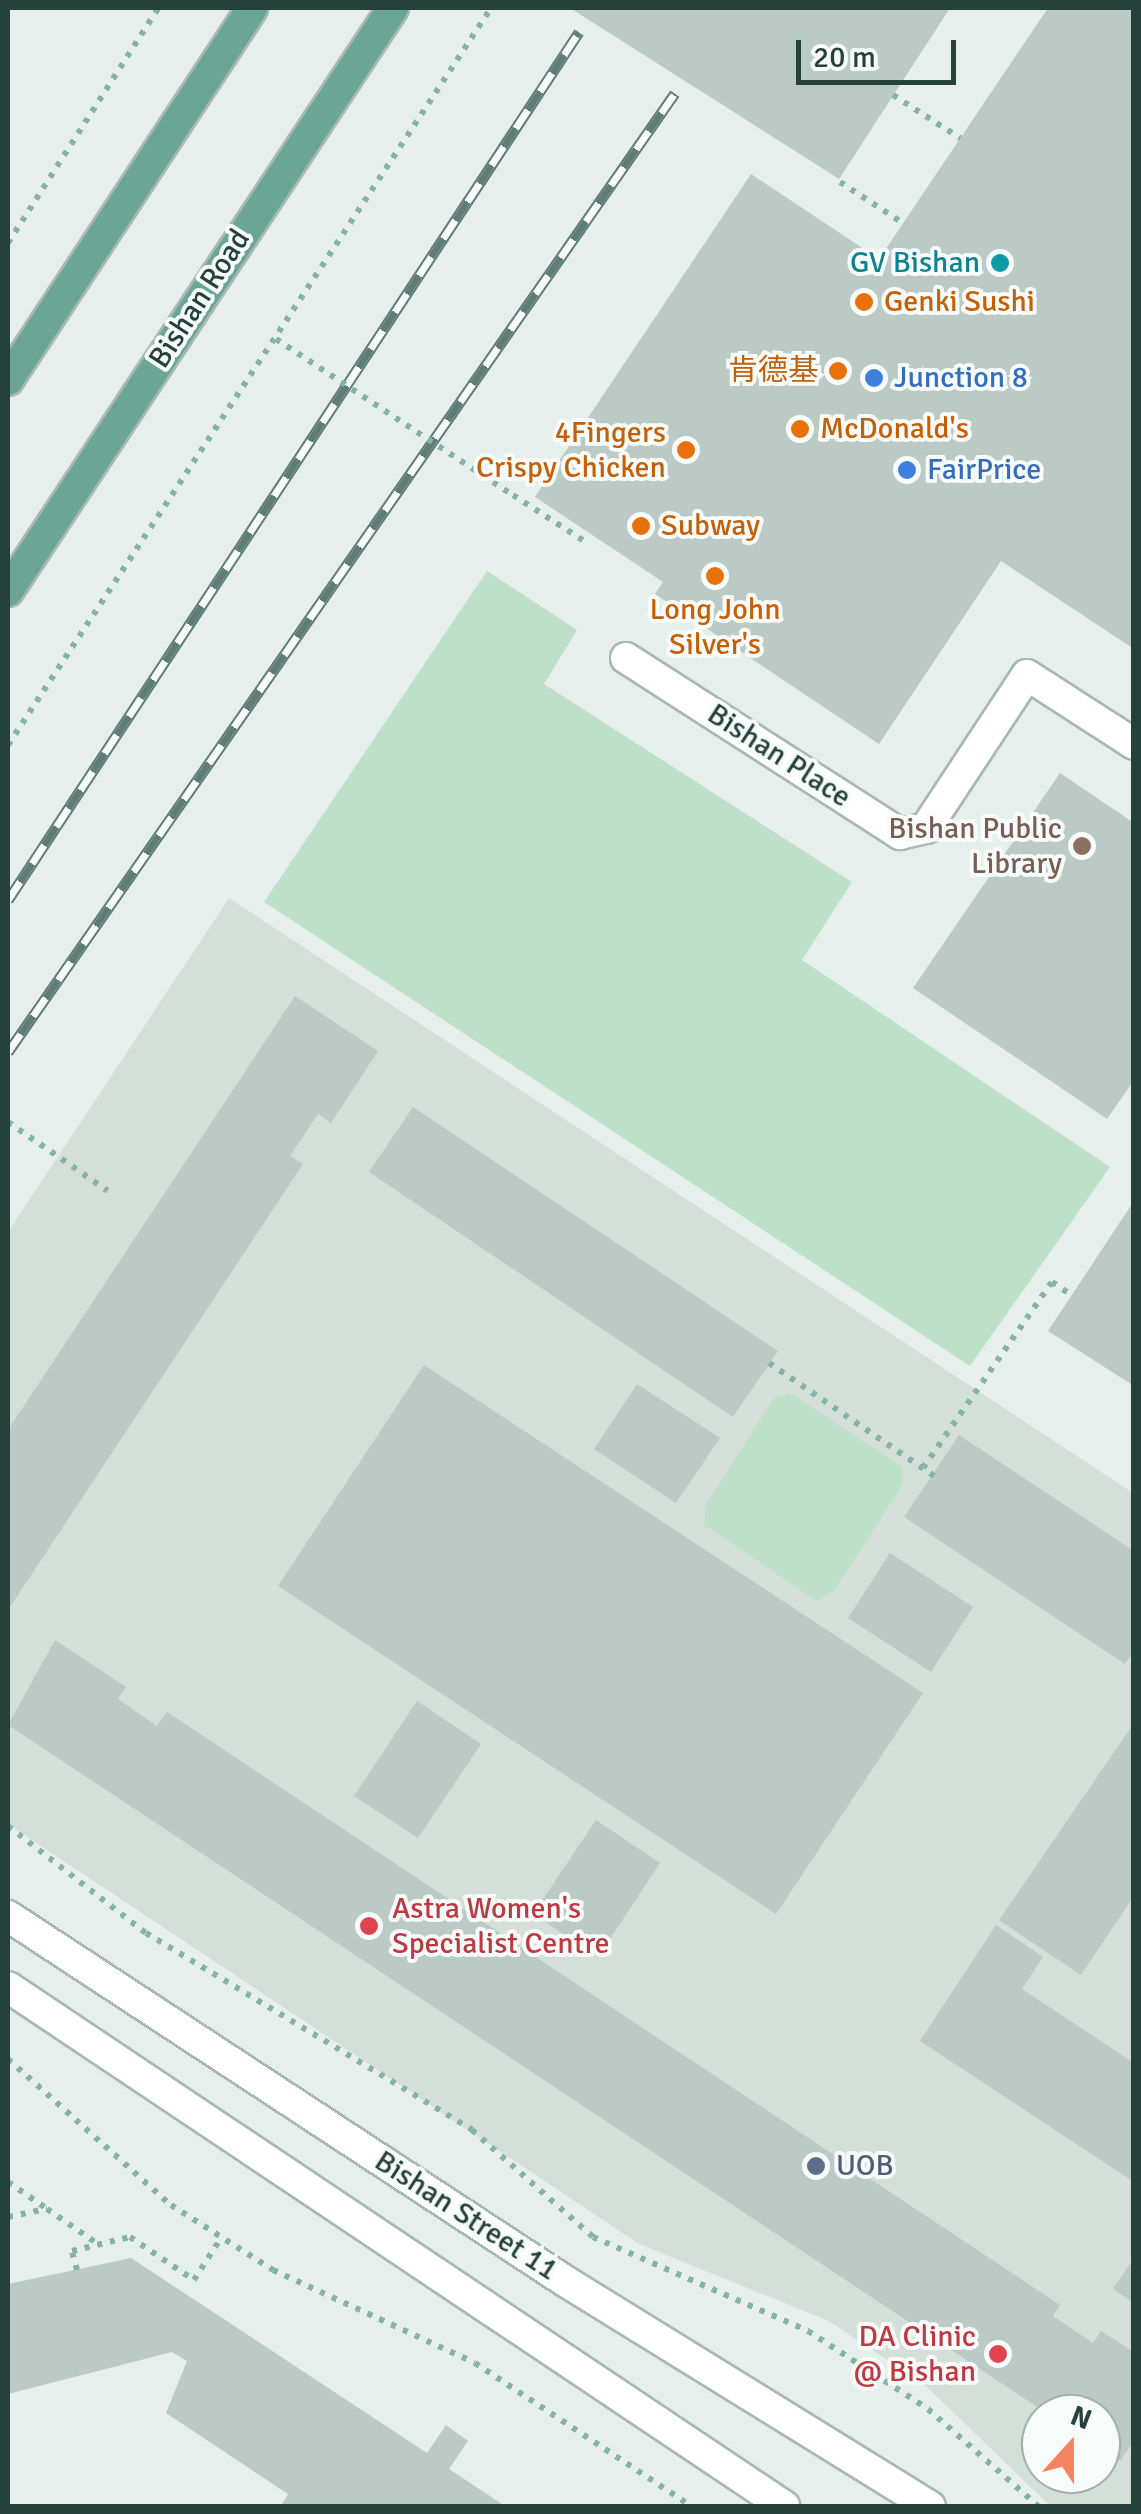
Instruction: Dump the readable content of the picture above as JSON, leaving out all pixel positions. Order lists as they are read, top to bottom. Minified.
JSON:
{"streets":{"main road":["Bishan Road"],"street":["Bishan Place","Bishan Street 11"]},"places":["GV Bishan","Genki Sushi","肯德基","Junction 8","McDonald's","4Fingers Crispy Chicken","FairPrice","Subway","Long John Silver's","Bishan Public Library","Astra Women's Specialist Centre","UOB","DA Clinic @ Bishan"],"scale_bar":"20 m","north":"top"}
